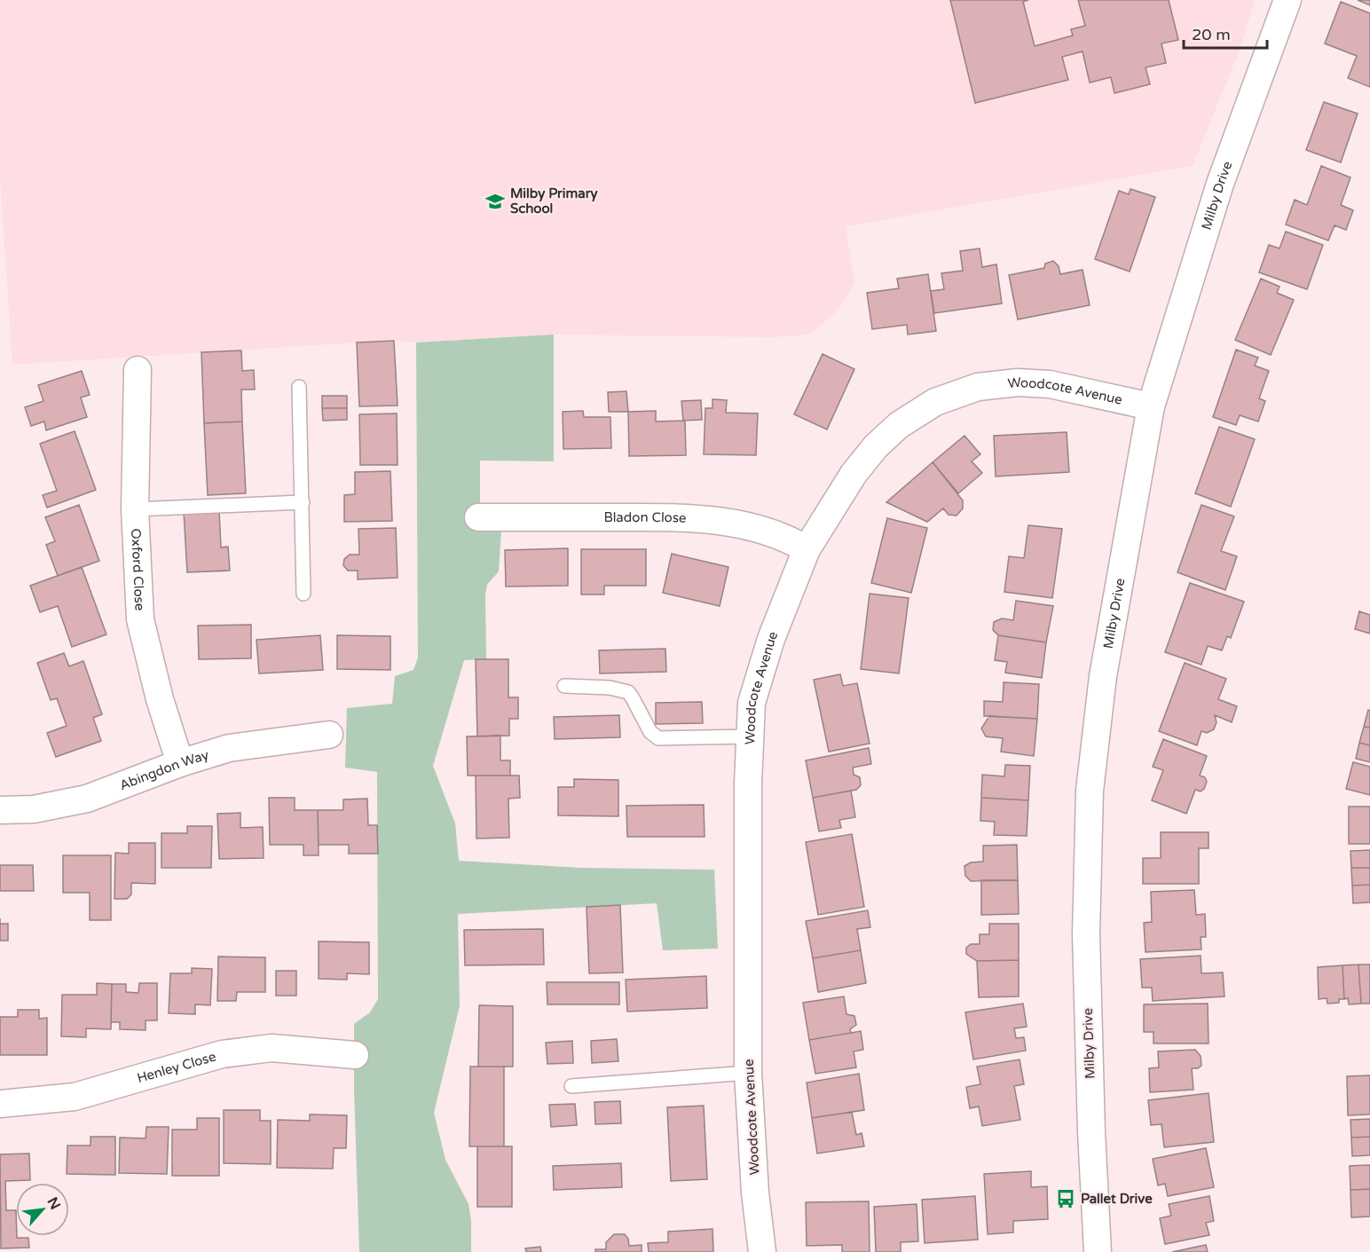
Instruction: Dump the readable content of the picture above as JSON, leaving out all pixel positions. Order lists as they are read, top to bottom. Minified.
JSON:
{"streets":{"street":["Milby Drive","Woodcote Avenue","Bladon Close","Oxford Close","Abingdon Way","Henley Close"]},"crossings":[["Milby Drive","Woodcote Avenue"],["Woodcote Avenue","Bladon Close"],["Oxford Close","Abingdon Way"]],"places":{"school or university":["Milby Primary School"],"bus stop":["Pallet Drive"]},"scale_bar":"20 m","north":"top right"}
